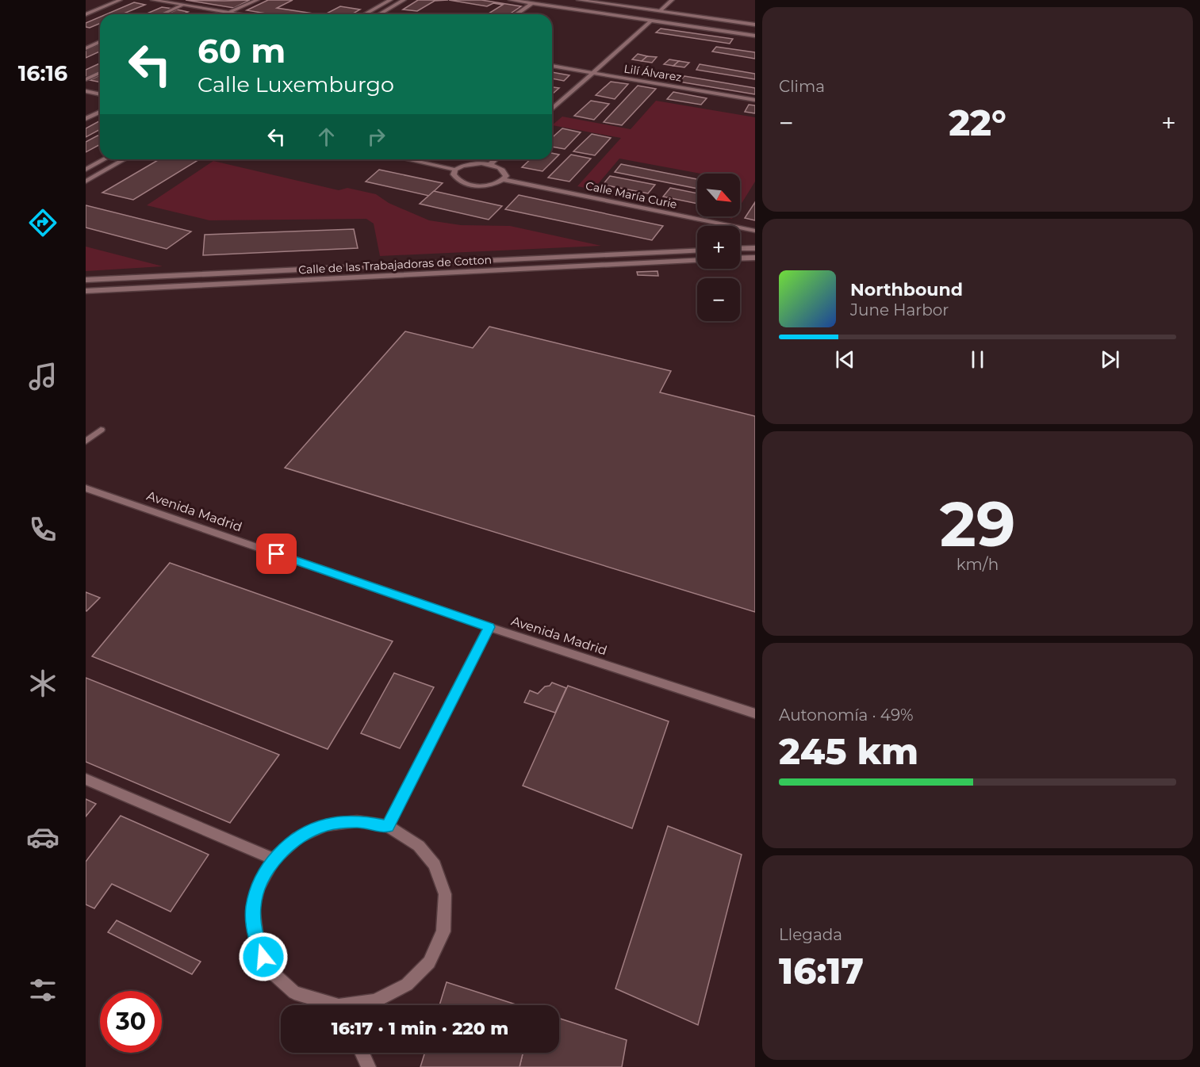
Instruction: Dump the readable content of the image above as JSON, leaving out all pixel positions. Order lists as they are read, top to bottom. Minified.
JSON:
{"streets":{"street":["Lilí Álvarez","Calle María Curie","Calle de las Trabajadoras de Cotton","Avenida Madrid"]},"north":"bottom right","page":{"tabs":"16:16","tile":["Clima",["29","km/h"],["Autonomía · 49%","245 km"],["Llegada","16:17"]],"turn":["60 m","Calle Luxemburgo"],"heat":["−","22°","+"],"map_buttons":["+","−"],"song":["Northbound","June Harbor"],"limit":"30","trip":"16:17 · 1 min · 220 m"}}
